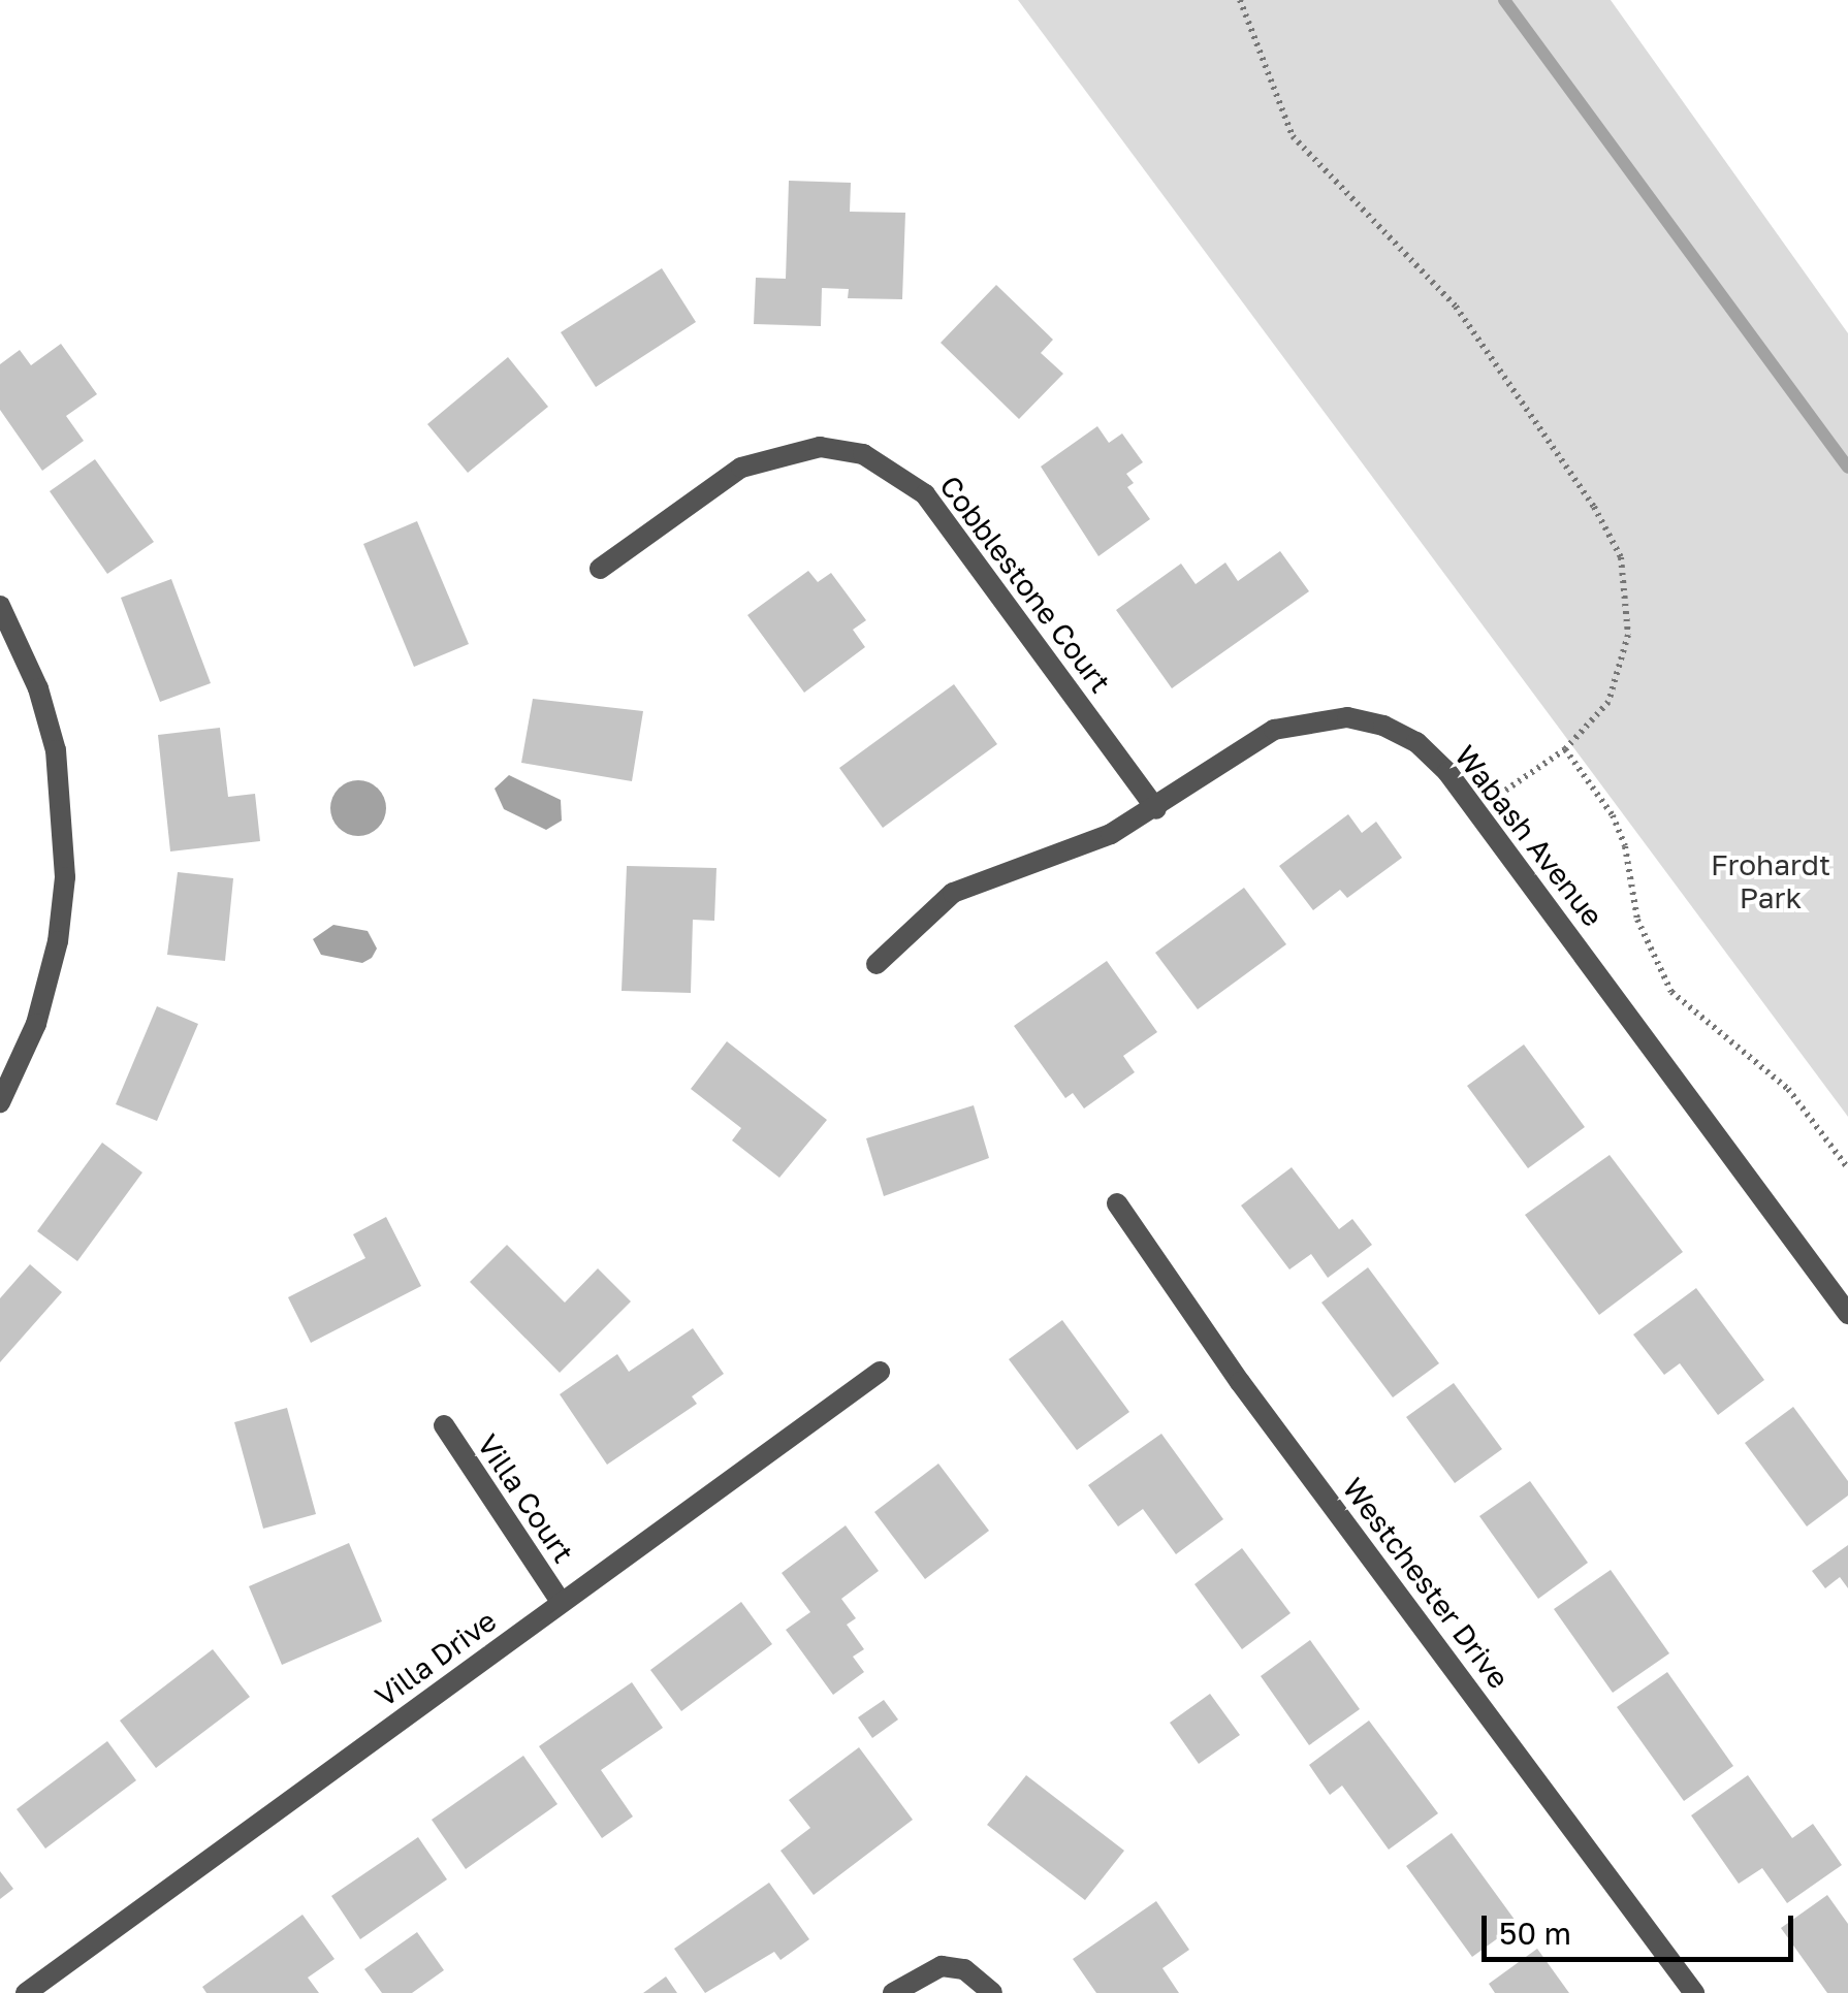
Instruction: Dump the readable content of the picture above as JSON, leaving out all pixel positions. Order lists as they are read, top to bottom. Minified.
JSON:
{"streets":{"street":["Cobblestone Court","Wabash Avenue","Villa Court","Westchester Drive","Villa Drive"]},"crossings":[["Cobblestone Court","Wabash Avenue"],["Villa Court","Villa Drive"]],"parks":["Frohardt Park"],"scale_bar":"50 m"}
